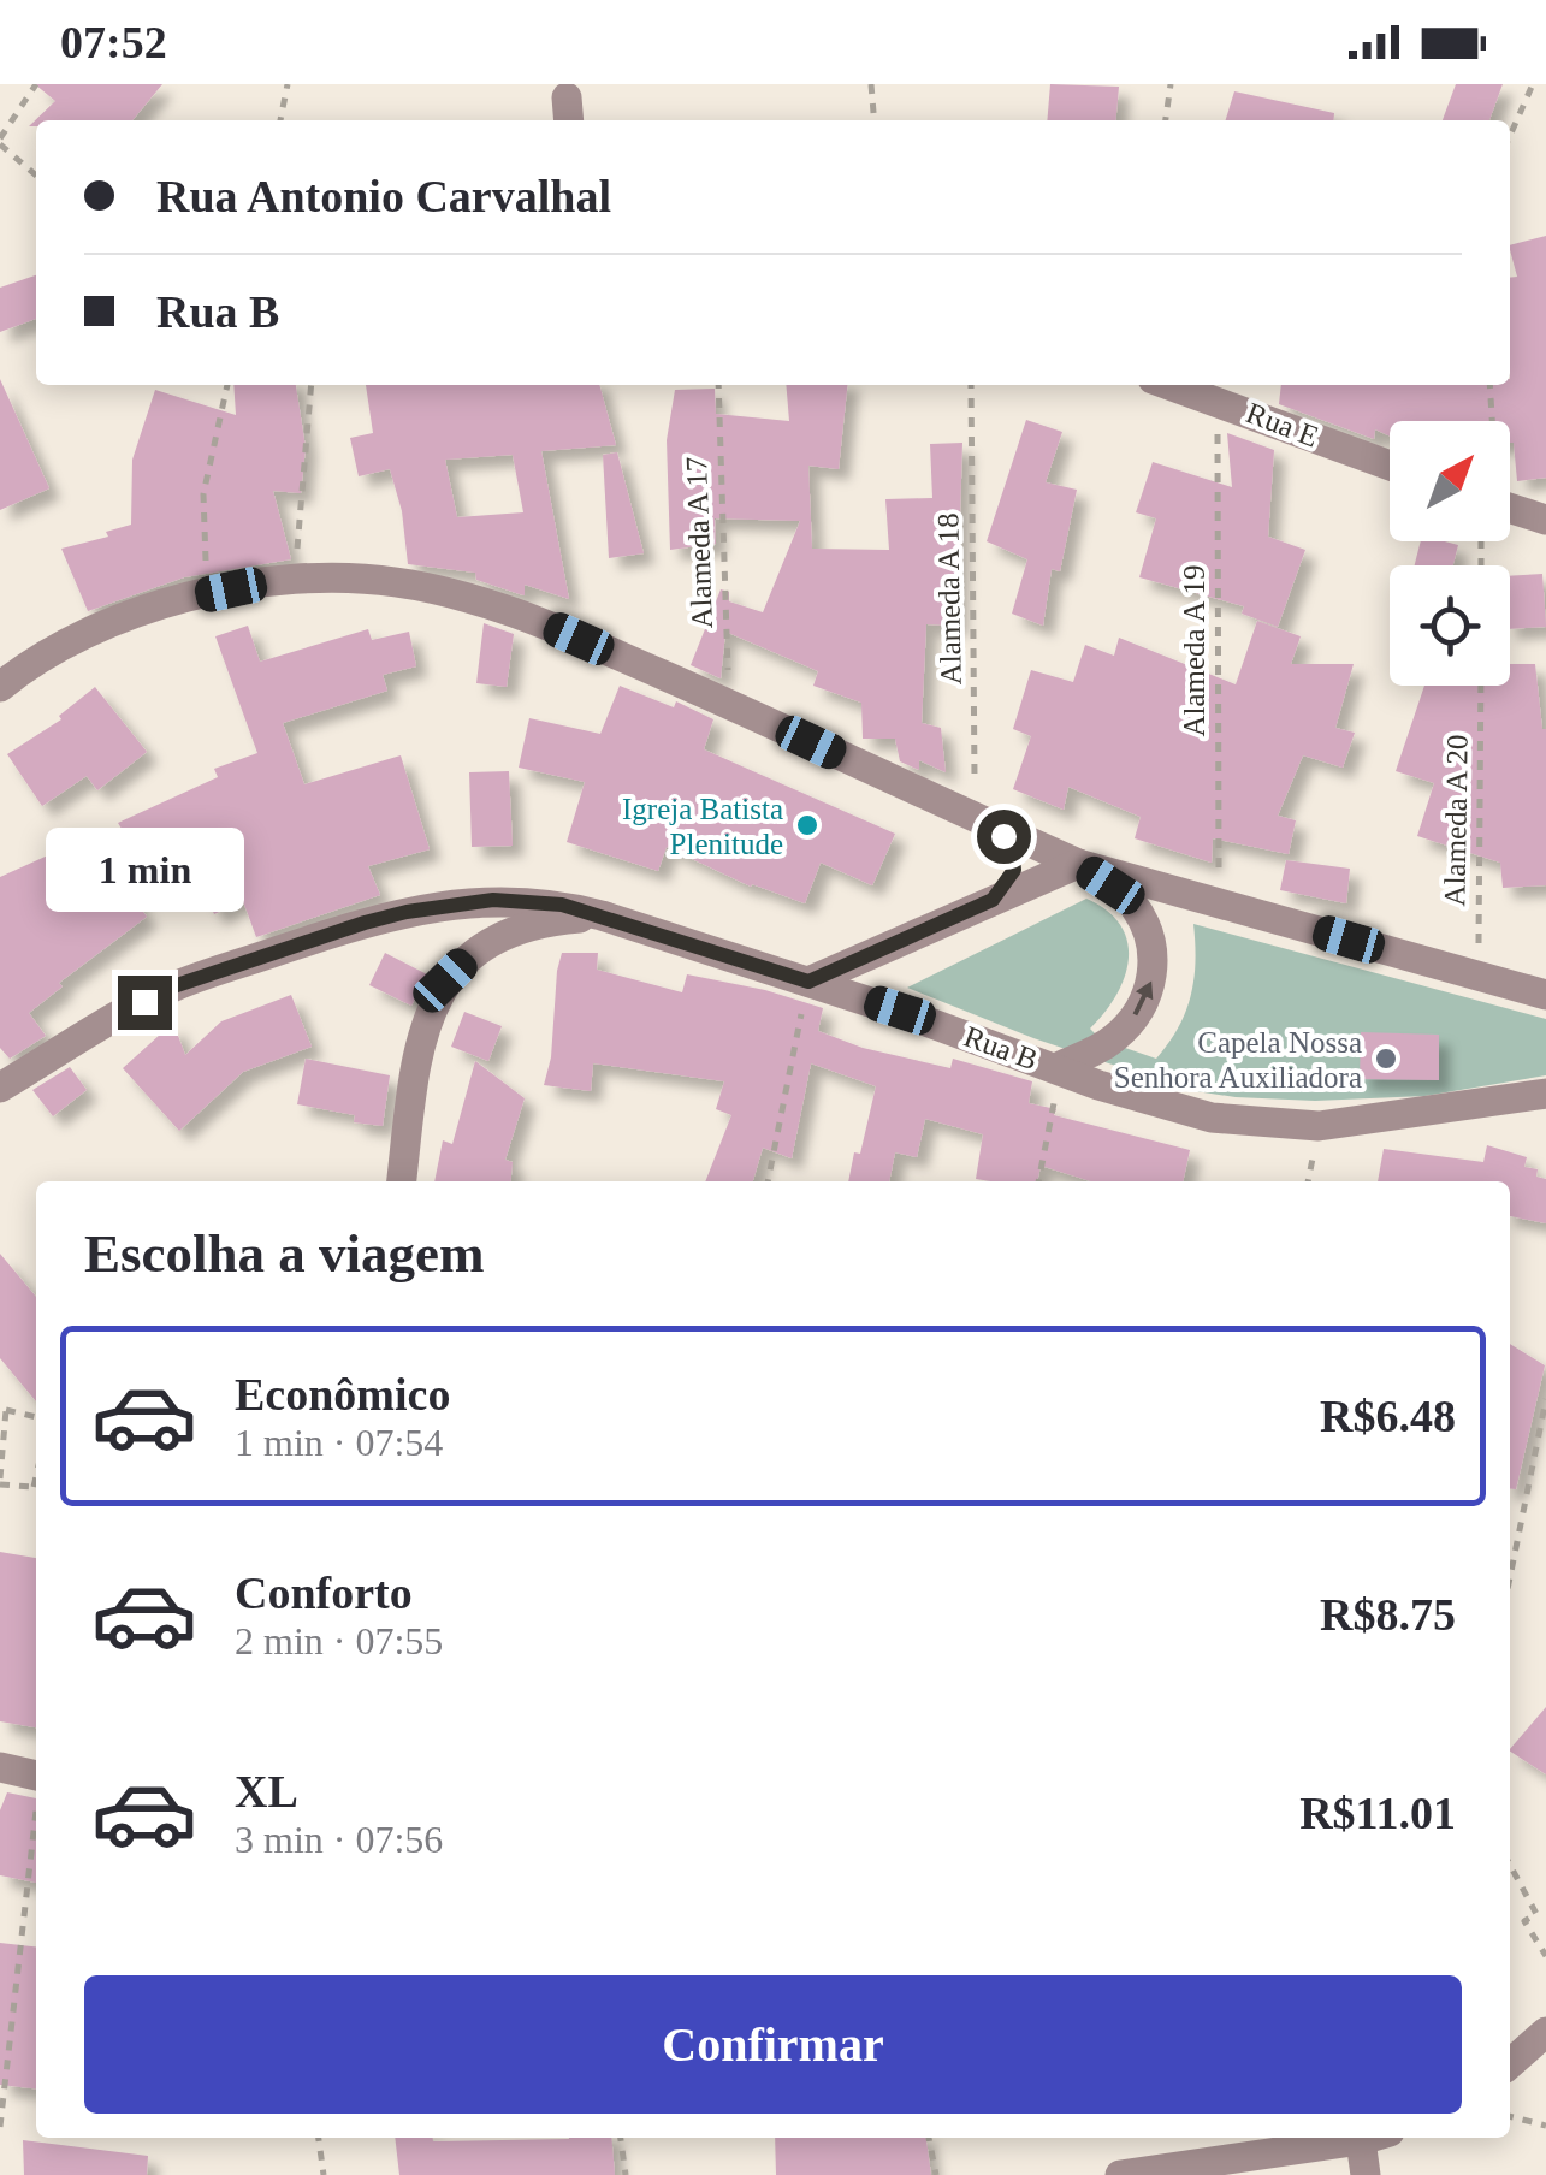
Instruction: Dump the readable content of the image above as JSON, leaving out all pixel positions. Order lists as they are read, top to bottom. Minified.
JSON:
{"streets":{"street":["Rua E","Rua B"],"path":["Alameda A 17","Alameda A 18","Alameda A 19","Alameda A 20"]},"crossings":[["Rua E","Alameda A 19"]],"places":["Igreja Batista Plenitude","Capela Nossa Senhora Auxiliadora"],"north":"top right","page":{"status":"07:52","banner":["Rua Antonio Carvalhal","Rua B"],"bubble":"1 min","heading":"Escolha a viagem","list":[{"name":"Econômico","note":"1 min · 07:54","value":"R$6.48"},{"name":"Conforto","note":"2 min · 07:55","value":"R$8.75"},{"name":"XL","note":"3 min · 07:56","value":"R$11.01"}],"buttons":"Confirmar"}}
